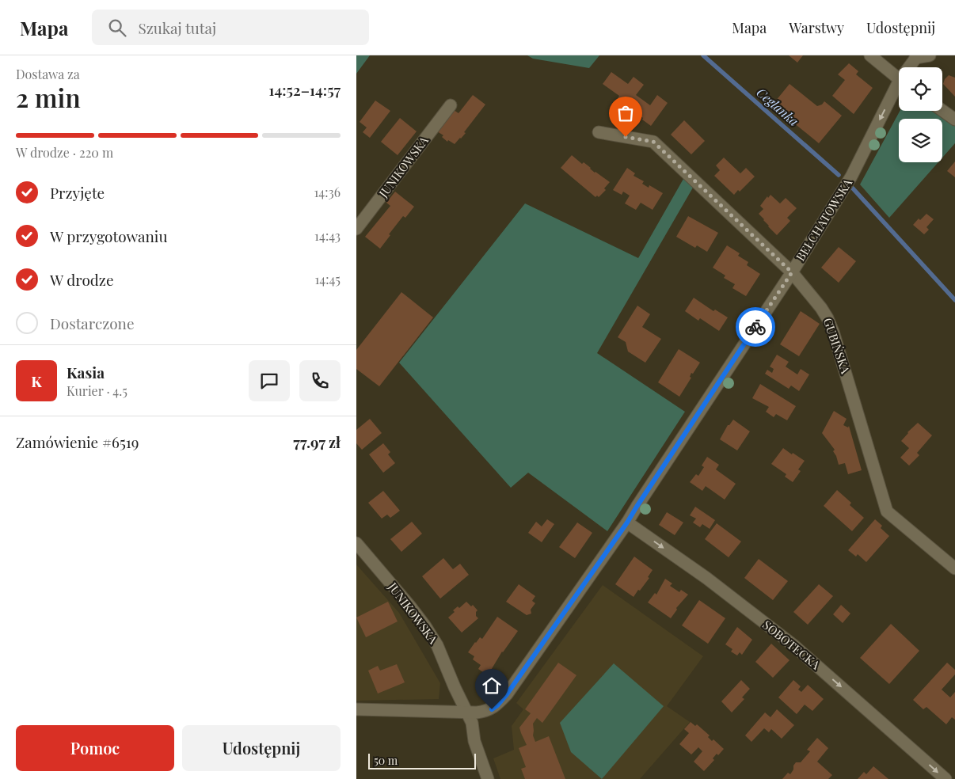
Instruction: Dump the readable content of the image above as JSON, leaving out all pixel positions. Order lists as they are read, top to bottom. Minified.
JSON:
{"streets":{"street":["JUNIKOWSKA","BEŁCHATOWSKA","GUBIŃSKA","SOBOTECKA"]},"crossings":[["JUNIKOWSKA","BEŁCHATOWSKA"],["BEŁCHATOWSKA","GUBIŃSKA"],["BEŁCHATOWSKA","SOBOTECKA"]],"one_way":["SOBOTECKA"],"water":["Ceglanka"],"scale_bar":"50 m","page":{"header":"Mapa","search":"Szukaj tutaj","nav":["Mapa","Warstwy","Udostępnij"],"heading":["2 min","Dostawa za","14:52–14:57"],"panel":["Kasia","Kurier · 4.5","Zamówienie #6519","77.97 zł"],"bar":"W drodze · 220 m","list":[["Przyjęte","14:36"],["W przygotowaniu","14:43"],["W drodze","14:45"],"Dostarczone"],"round":"K","buttons":["Pomoc","Udostępnij"],"scale":"50 m"}}
